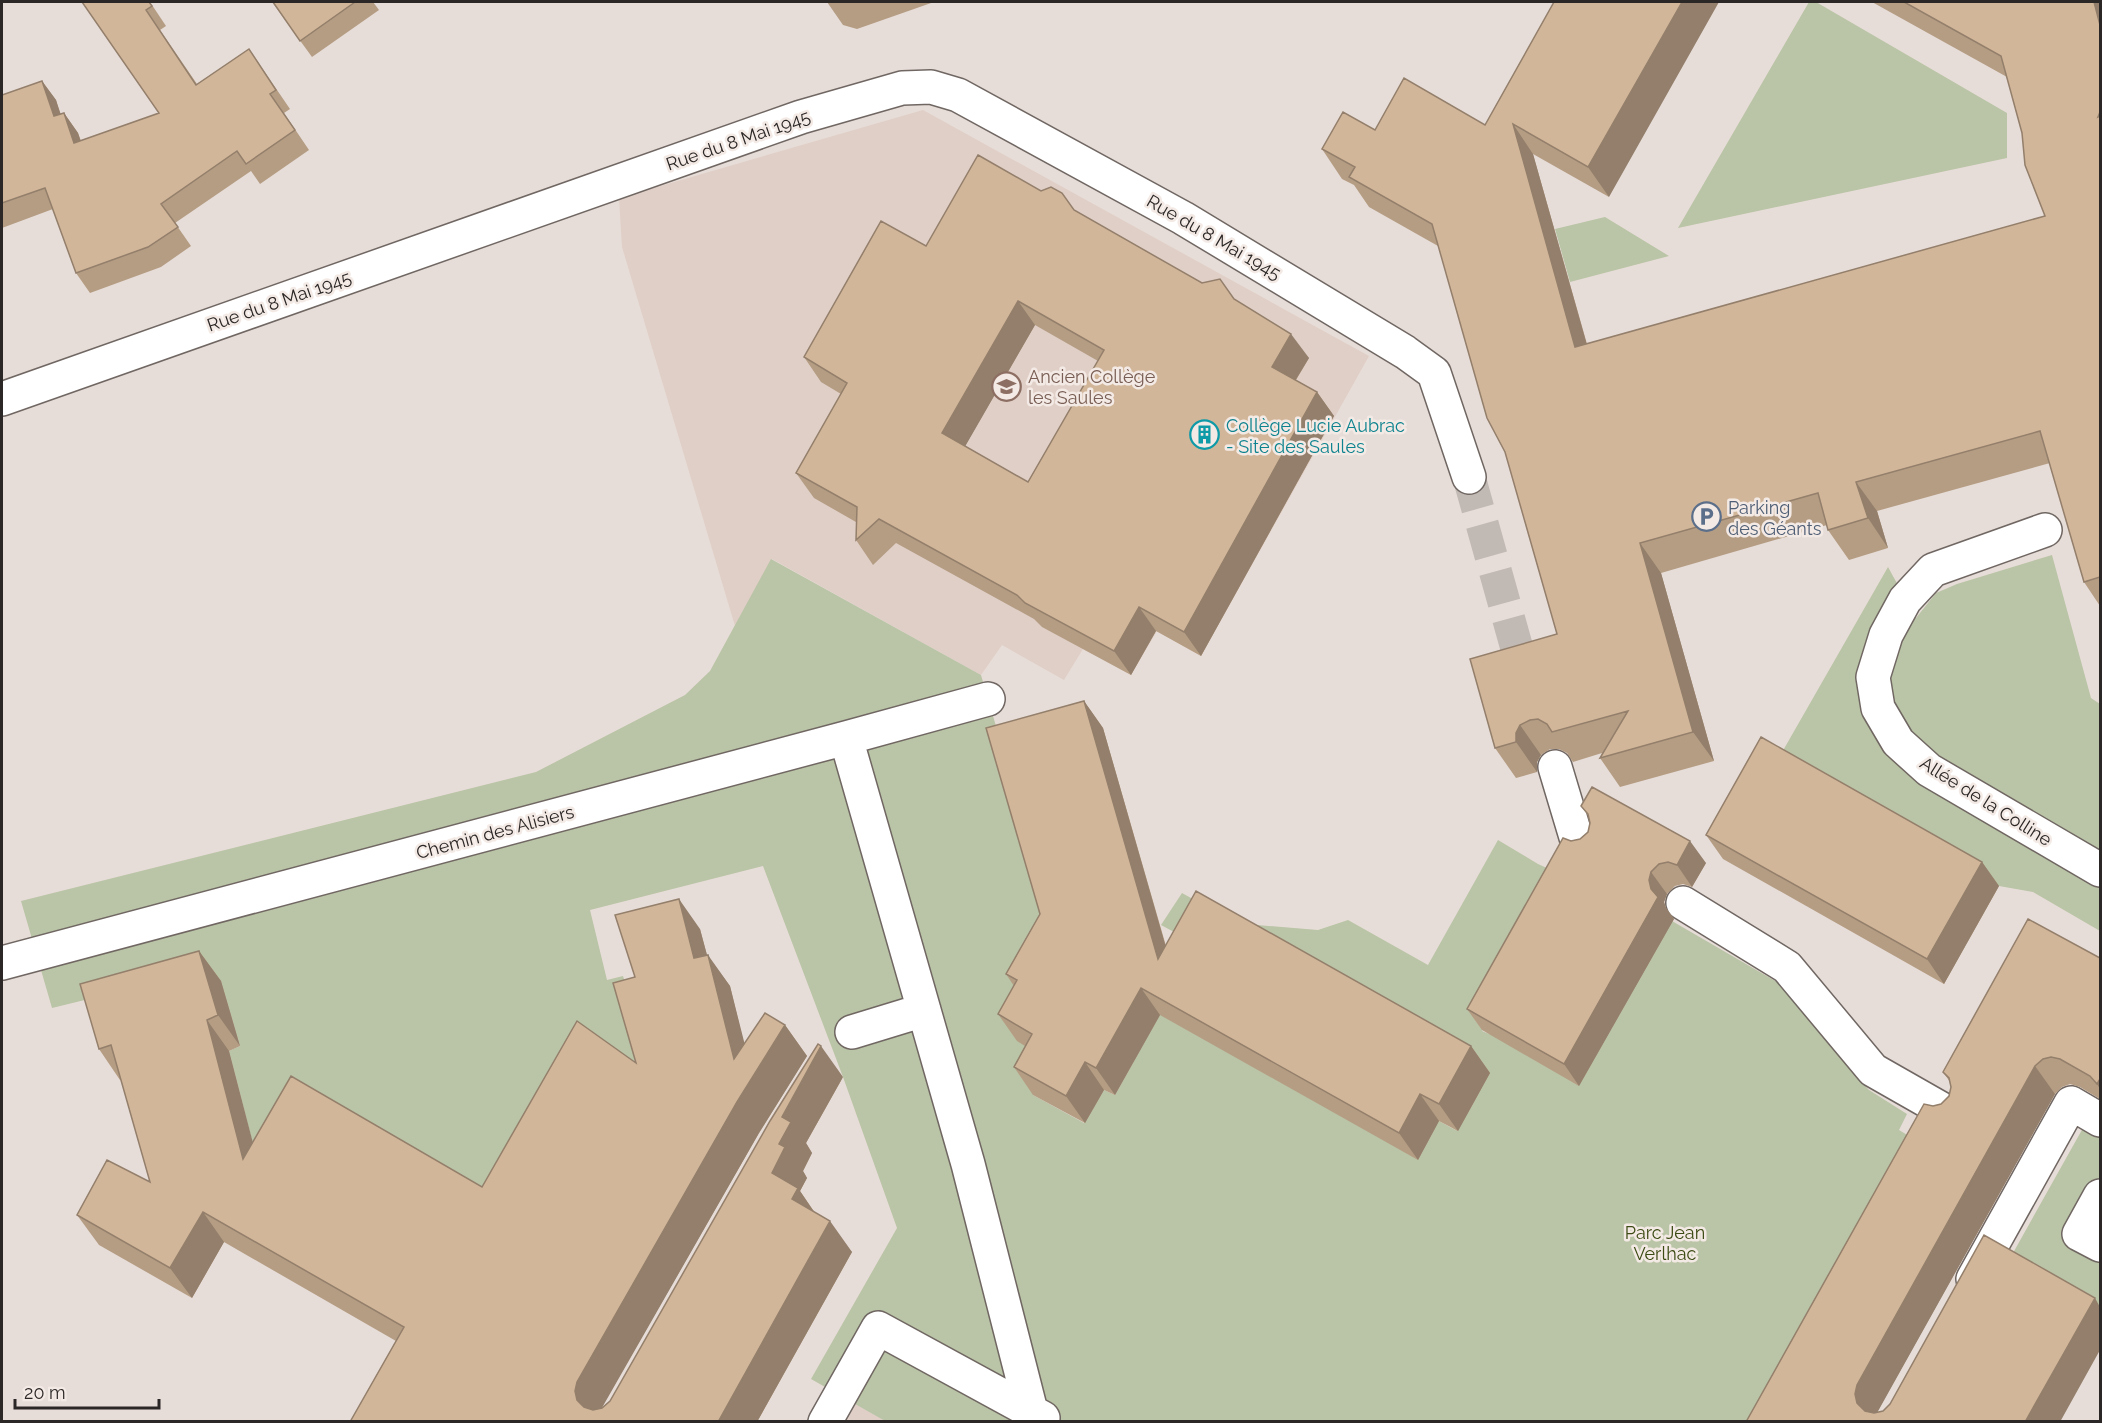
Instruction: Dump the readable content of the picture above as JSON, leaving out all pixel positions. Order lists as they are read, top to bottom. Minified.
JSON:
{"streets":{"street":["Rue du 8 Mai 1945","Allée de la Colline","Chemin des Alisiers"]},"parks":["Parc Jean Verlhac"],"places":{"school or university":["Ancien Collège les Saules"],"building":["Collège Lucie Aubrac - Site des Saules"],"parking":["Parking des Géants"]},"scale_bar":"20 m"}
